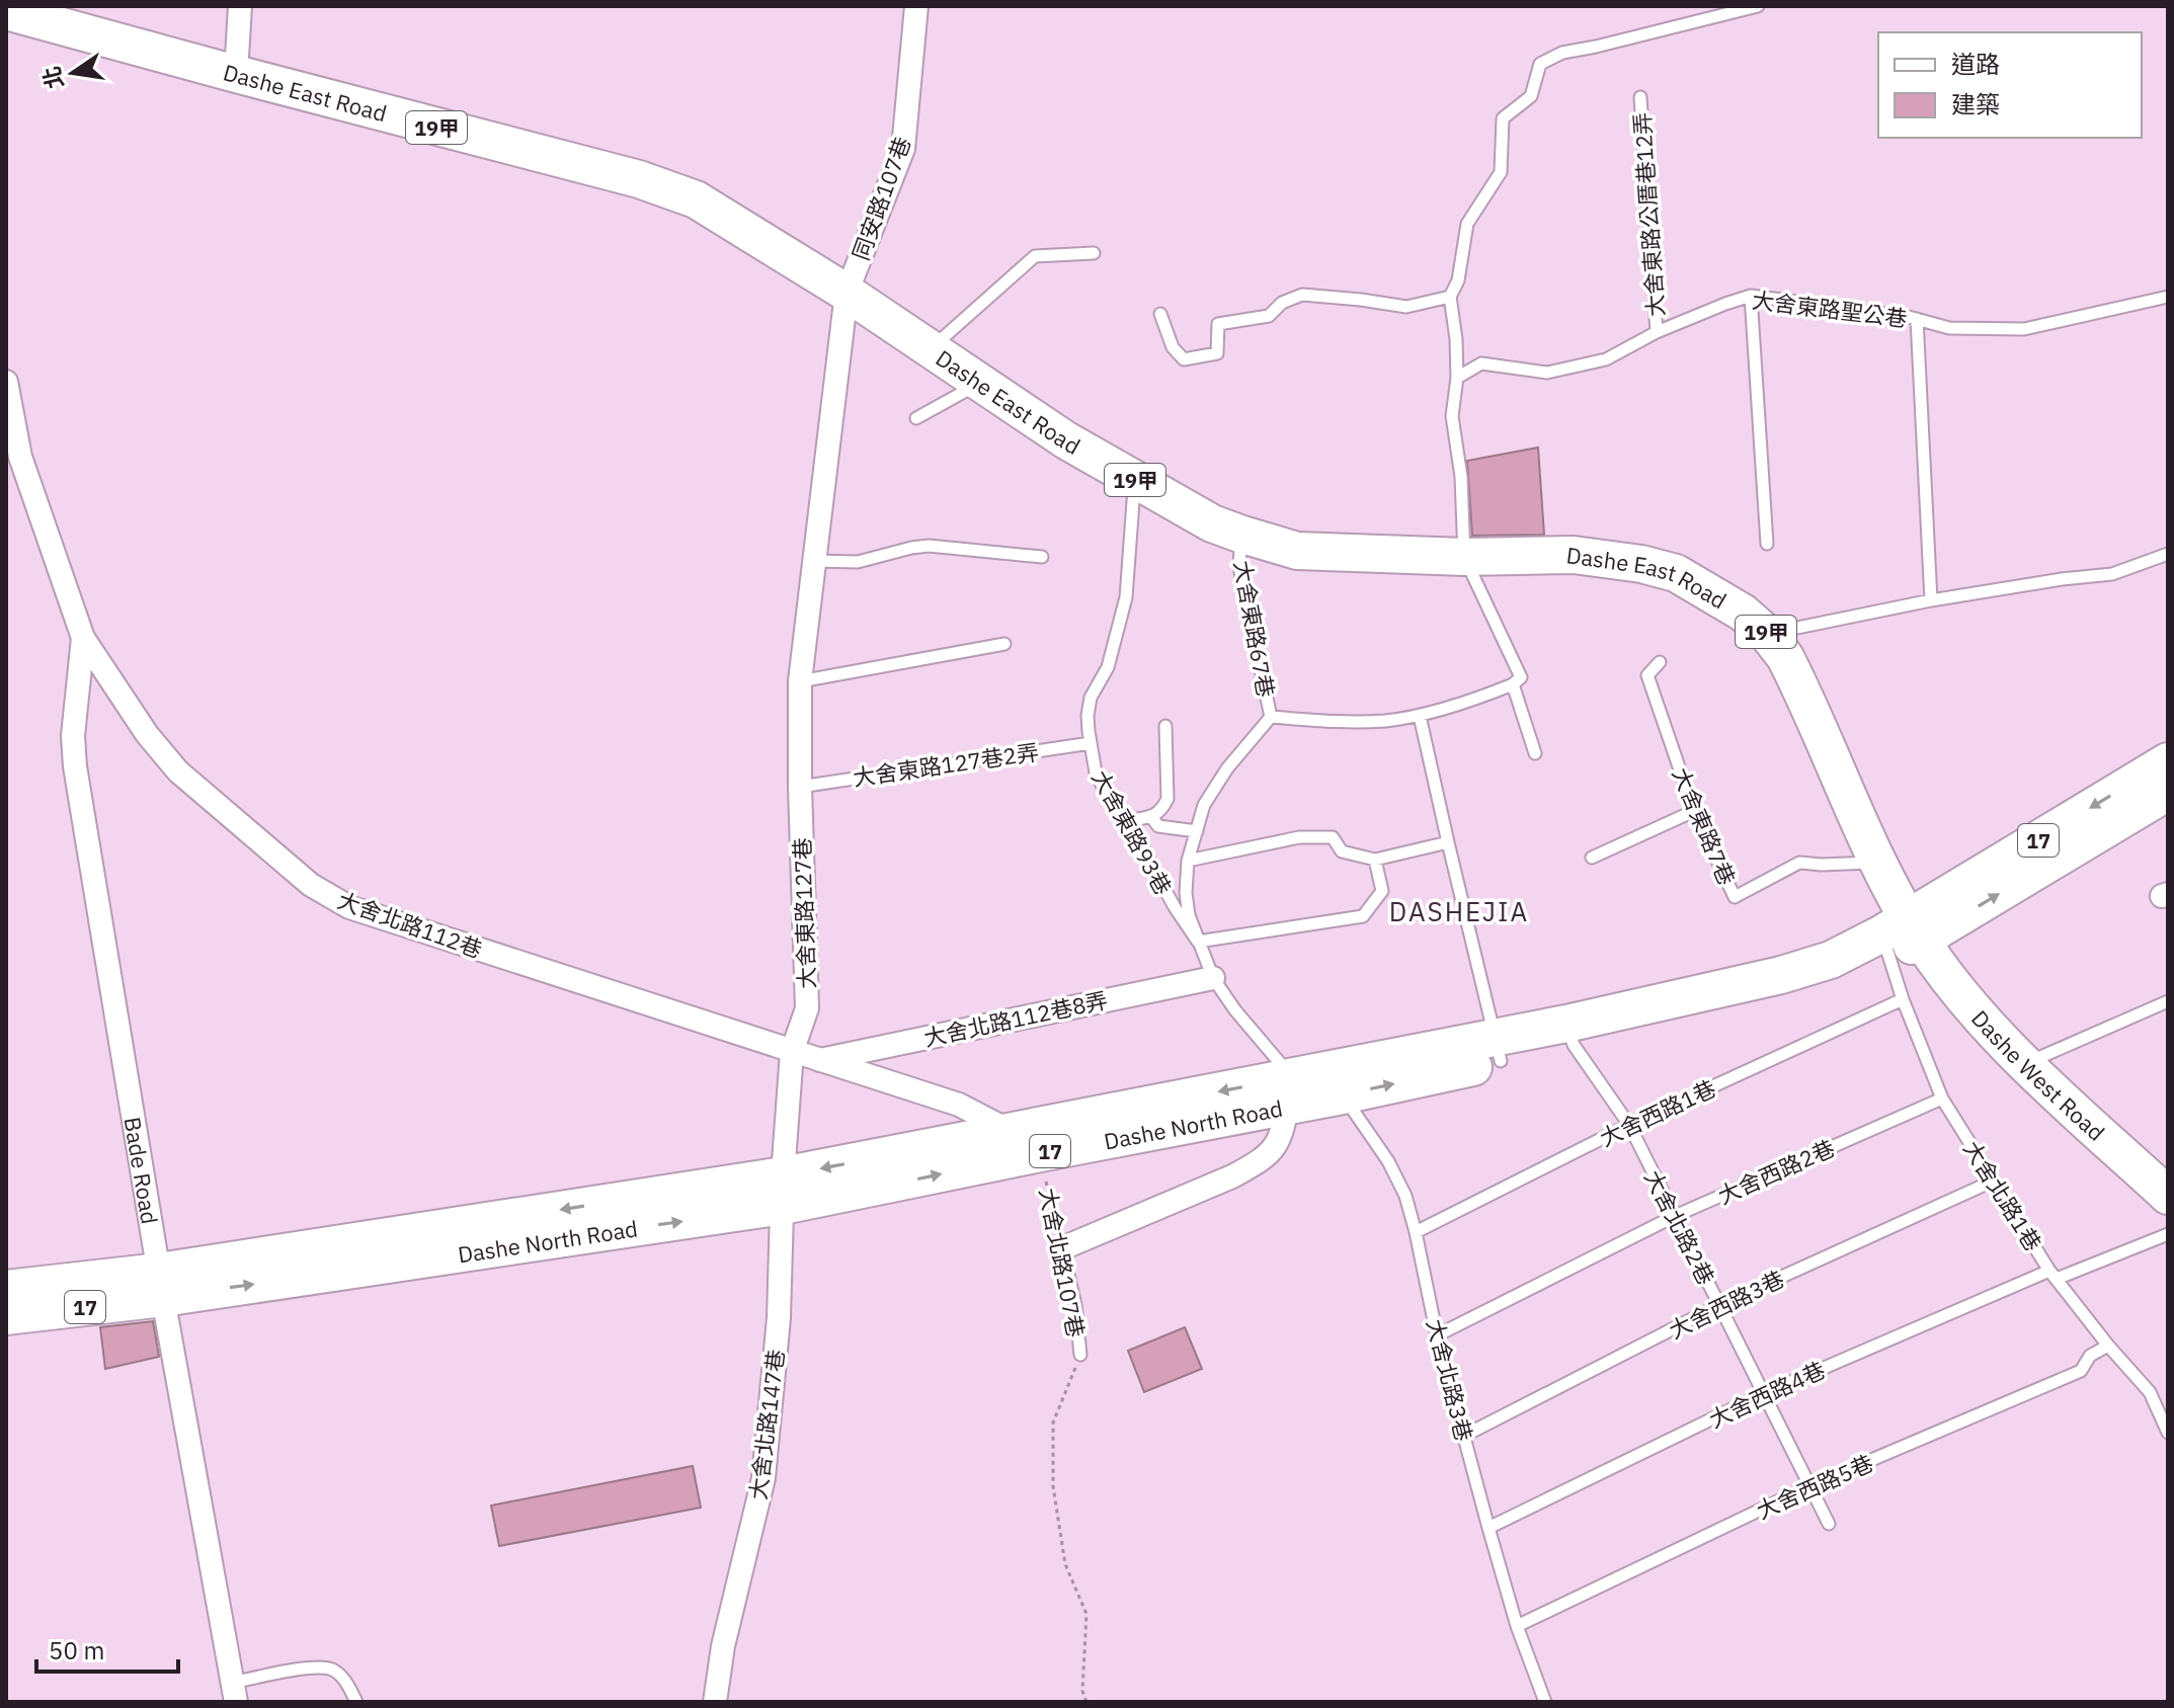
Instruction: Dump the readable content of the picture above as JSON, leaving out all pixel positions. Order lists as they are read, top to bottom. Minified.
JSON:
{"streets":{"main road":["Dashe East Road","19甲","17","Dashe West Road","Dashe North Road"],"street":["同安路107巷","大舍東路127巷","大舍北路112巷","大舍北路112巷8弄","Bade Road","大舍北路147巷"],"lane":["大舍東路公厝巷12弄","大舍東路聖公巷","大舍東路67巷","大舍東路127巷2弄","大舍東路7巷","大舍東路93巷","大舍西路1巷","大舍西路2巷","大舍北路1巷","大舍北路2巷","大舍北路107巷","大舍西路3巷","大舍北路3巷","大舍西路4巷","大舍西路5巷"]},"crossings":[["Dashe East Road","同安路107巷"],["Dashe East Road","大舍東路67巷"],["Dashe East Road","大舍東路7巷"],["Dashe East Road","大舍東路93巷"],["Dashe East Road","17"],["Dashe East Road","大舍東路127巷"],["Dashe East Road","Dashe West Road"],["Dashe East Road","Dashe North Road"],["Dashe East Road","大舍北路1巷"],["同安路107巷","大舍東路127巷"],["大舍東路公厝巷12弄","大舍東路聖公巷"],["大舍東路127巷2弄","大舍東路93巷"],["大舍東路127巷2弄","大舍東路127巷"],["17","Dashe West Road"],["17","Dashe North Road"],["17","Bade Road"],["17","大舍北路1巷"],["大舍東路127巷","大舍北路112巷"],["大舍東路127巷","Dashe North Road"],["大舍東路127巷","大舍北路147巷"],["大舍北路112巷","大舍北路112巷8弄"],["大舍北路112巷","Dashe North Road"],["大舍北路112巷","Bade Road"],["大舍北路112巷","大舍北路107巷"],["Dashe West Road","Dashe North Road"],["Dashe West Road","大舍北路1巷"],["大舍西路1巷","大舍北路1巷"],["大舍西路1巷","大舍北路2巷"],["大舍西路1巷","大舍北路3巷"],["Dashe North Road","Bade Road"],["Dashe North Road","大舍北路1巷"],["Dashe North Road","大舍北路2巷"],["Dashe North Road","大舍北路107巷"],["Dashe North Road","大舍北路3巷"],["Dashe North Road","大舍北路147巷"],["大舍西路2巷","大舍北路1巷"],["大舍西路2巷","大舍北路2巷"],["大舍西路2巷","大舍北路3巷"],["大舍北路1巷","大舍西路3巷"],["大舍北路1巷","大舍西路4巷"],["大舍北路1巷","大舍西路5巷"],["大舍北路2巷","大舍西路3巷"],["大舍北路2巷","大舍西路4巷"],["大舍北路2巷","大舍西路5巷"],["大舍西路3巷","大舍北路3巷"],["大舍北路3巷","大舍西路4巷"],["大舍北路3巷","大舍西路5巷"]],"districts":["DASHEJIA"],"legend":["道路","建築"],"scale_bar":"50 m","north":"left"}
